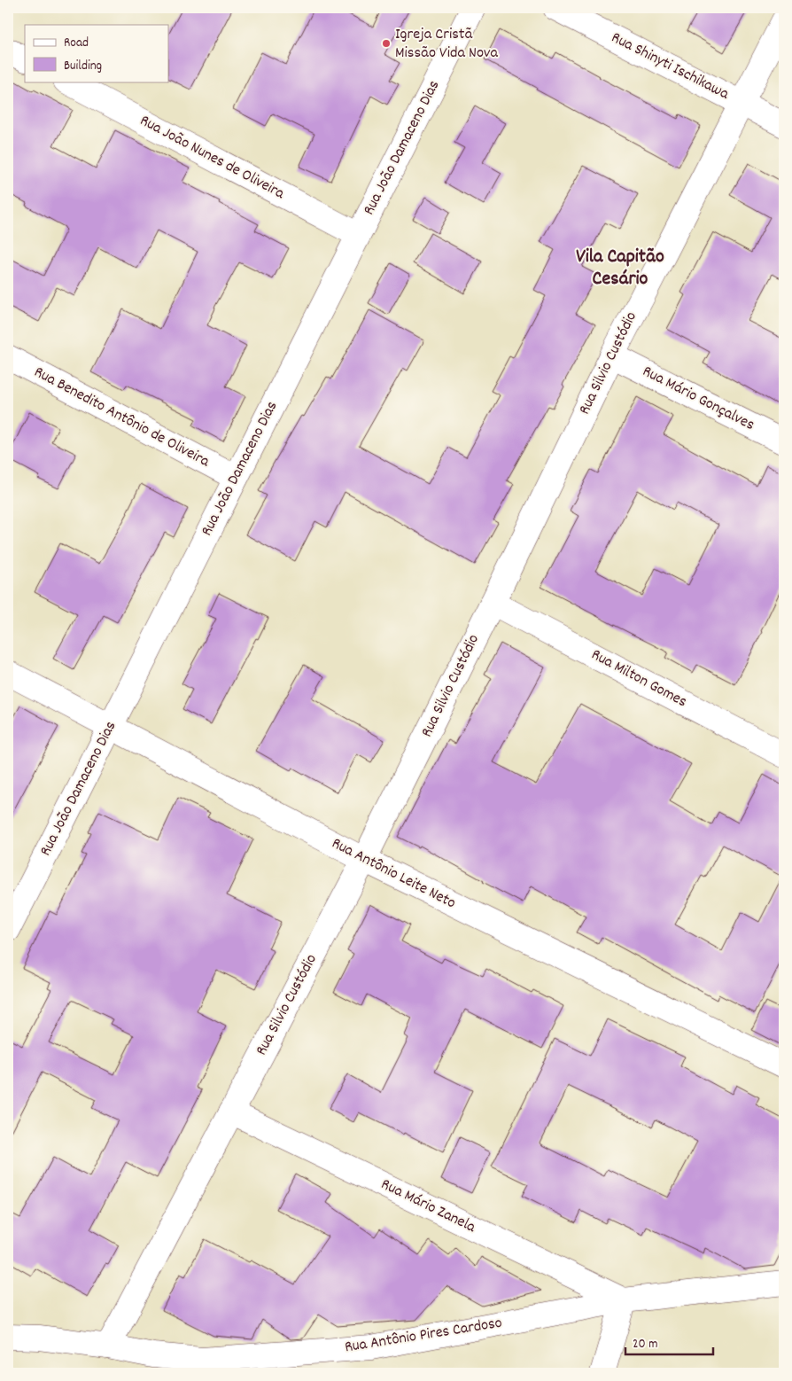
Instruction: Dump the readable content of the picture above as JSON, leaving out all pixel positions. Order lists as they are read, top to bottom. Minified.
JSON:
{"streets":{"street":["Rua Shinyti Ischikawa","Rua João Damaceno Dias","Rua João Nunes de Oliveira","Rua Silvio Custódio","Rua Mário Gonçalves","Rua Benedito Antônio de Oliveira","Rua Milton Gomes","Rua Antônio Leite Neto","Rua Mário Zanela","Rua Antônio Pires Cardoso"]},"crossings":[["Rua Shinyti Ischikawa","Rua Silvio Custódio"],["Rua João Damaceno Dias","Rua João Nunes de Oliveira"],["Rua João Damaceno Dias","Rua Benedito Antônio de Oliveira"],["Rua João Damaceno Dias","Rua Antônio Leite Neto"],["Rua Silvio Custódio","Rua Mário Gonçalves"],["Rua Silvio Custódio","Rua Milton Gomes"],["Rua Silvio Custódio","Rua Antônio Leite Neto"],["Rua Silvio Custódio","Rua Mário Zanela"],["Rua Silvio Custódio","Rua Antônio Pires Cardoso"],["Rua Mário Zanela","Rua Antônio Pires Cardoso"]],"districts":["Vila Capitão Cesário"],"places":["Igreja Cristã Missão Vida Nova"],"legend":["Road","Building"],"scale_bar":"20 m"}
